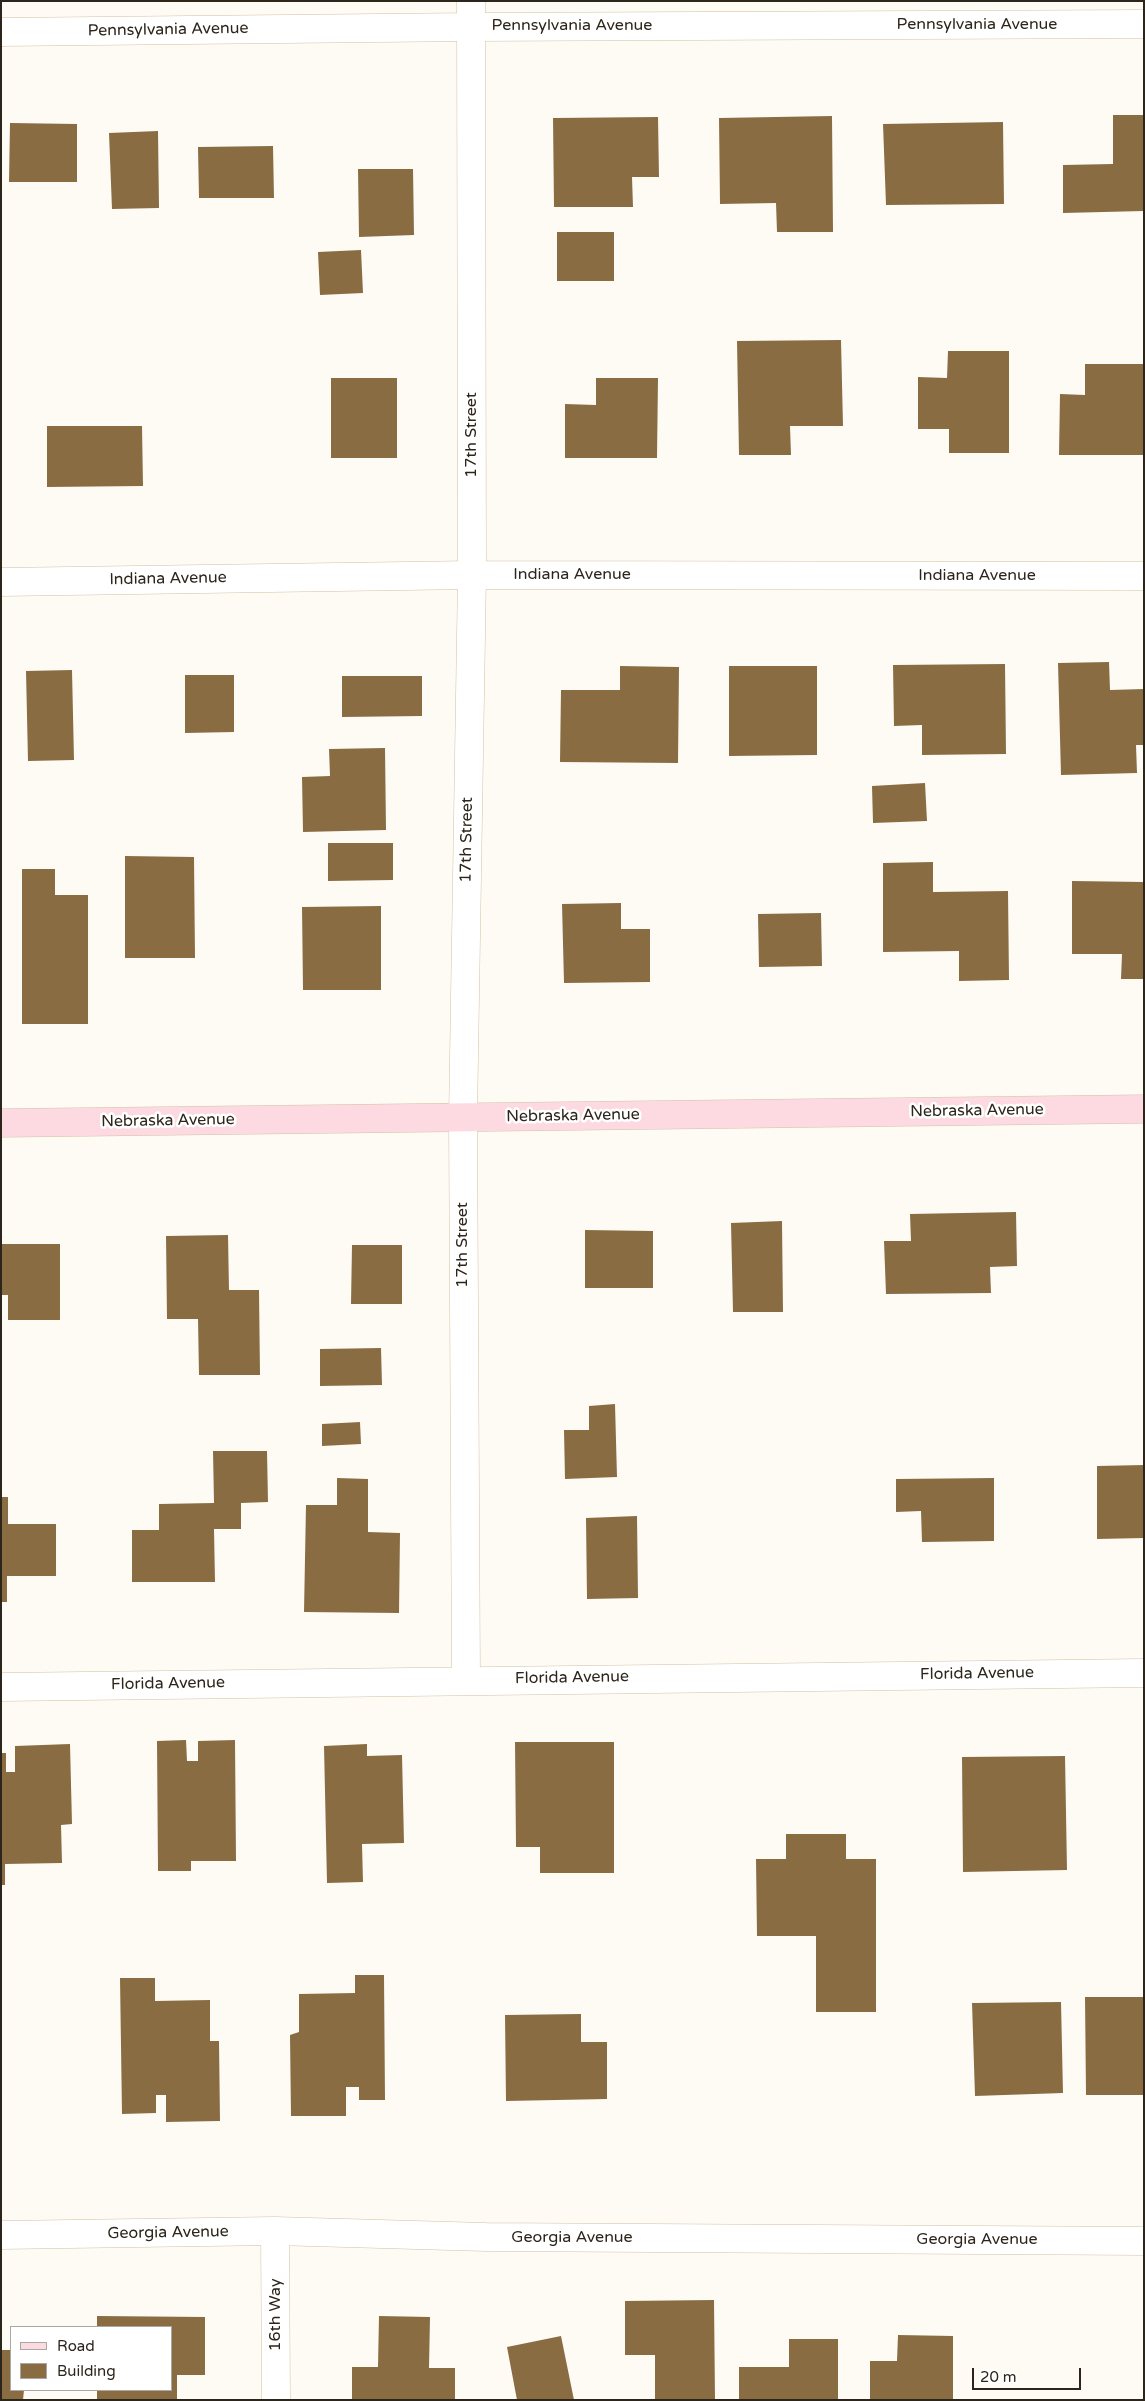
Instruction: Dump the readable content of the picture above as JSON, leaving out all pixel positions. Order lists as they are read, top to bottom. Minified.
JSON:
{"streets":{"main road":["Nebraska Avenue"],"street":["Pennsylvania Avenue","17th Street","Indiana Avenue","Florida Avenue","Georgia Avenue","16th Way"]},"crossings":[["Pennsylvania Avenue","17th Street"],["17th Street","Indiana Avenue"],["17th Street","Nebraska Avenue"],["17th Street","Florida Avenue"],["Georgia Avenue","16th Way"]],"legend":["Road","Building"],"scale_bar":"20 m"}
